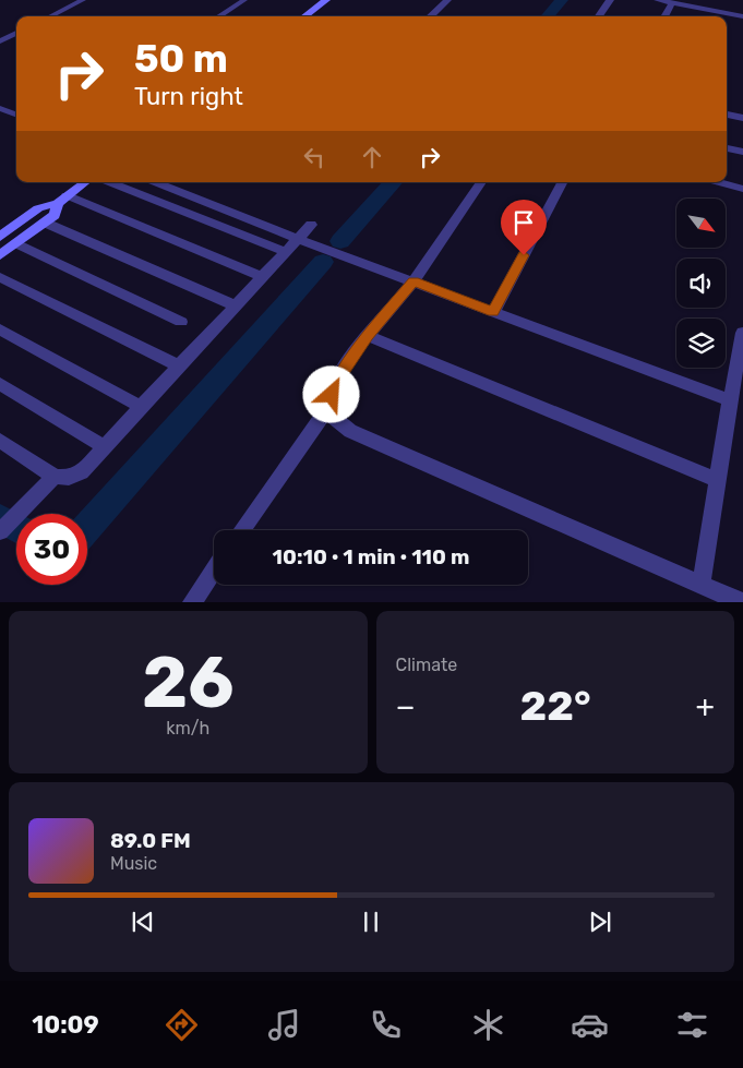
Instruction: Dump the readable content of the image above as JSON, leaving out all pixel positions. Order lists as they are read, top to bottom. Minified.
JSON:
{"north":"bottom right","page":{"turn":["50 m","Turn right"],"limit":"30","trip":"10:10 · 1 min · 110 m","tile":[["26","km/h"],"Climate"],"heat":["−","22°","+"],"song":["89.0 FM","Music"],"tabs":"10:09"}}
